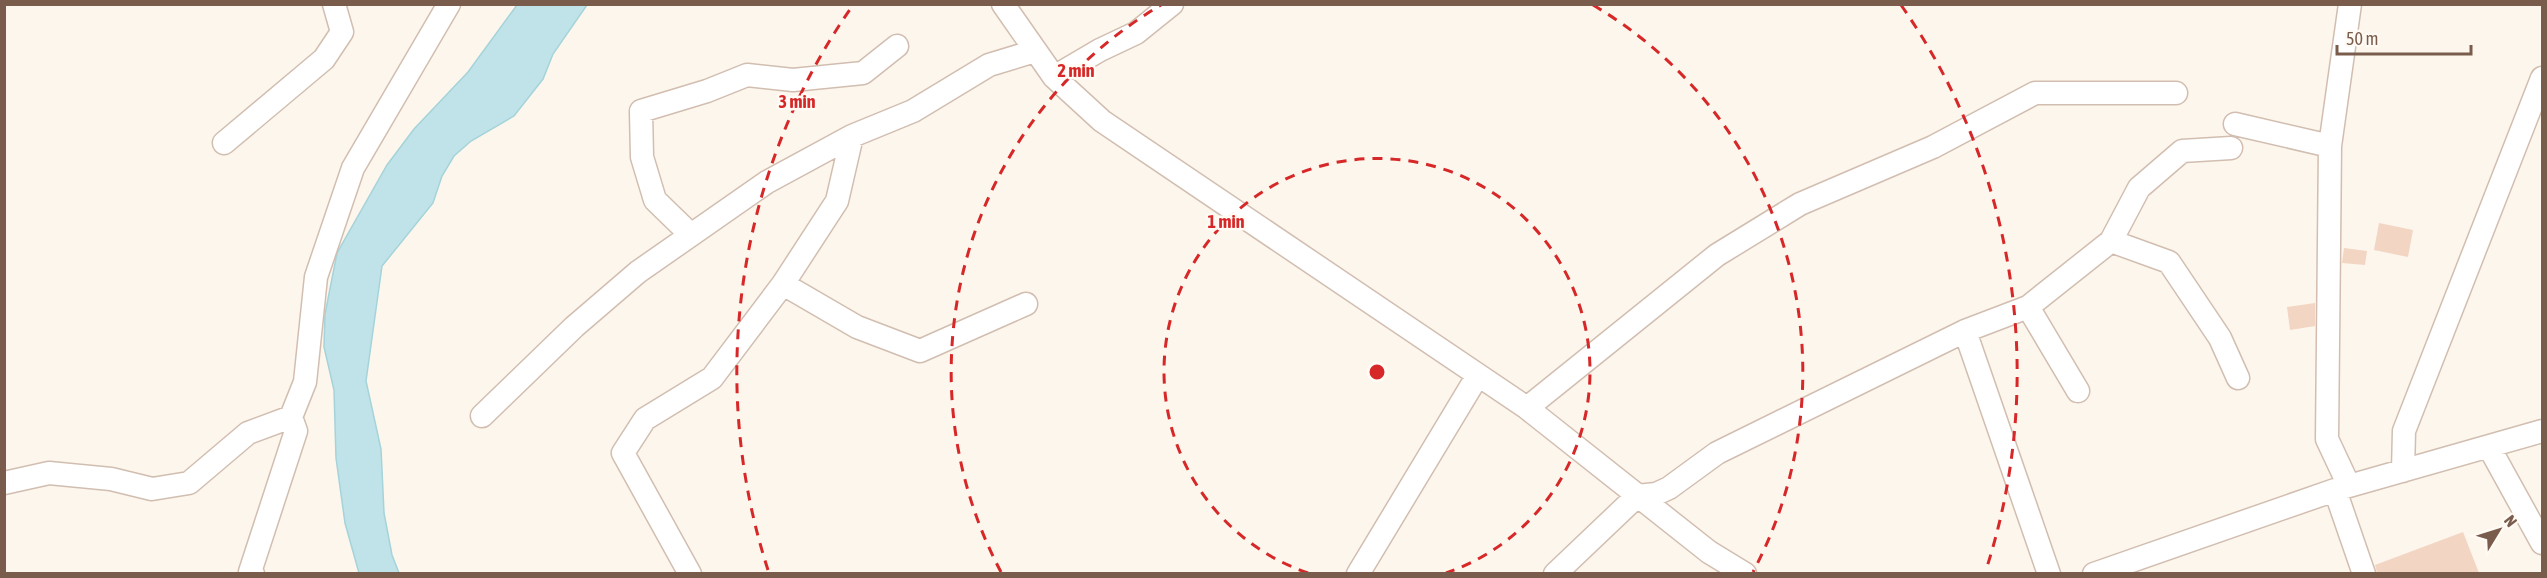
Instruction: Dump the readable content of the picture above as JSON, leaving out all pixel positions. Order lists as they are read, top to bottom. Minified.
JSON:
{"scale_bar":"50 m","north":"top right","rings":["2 min","3 min","1 min"]}
